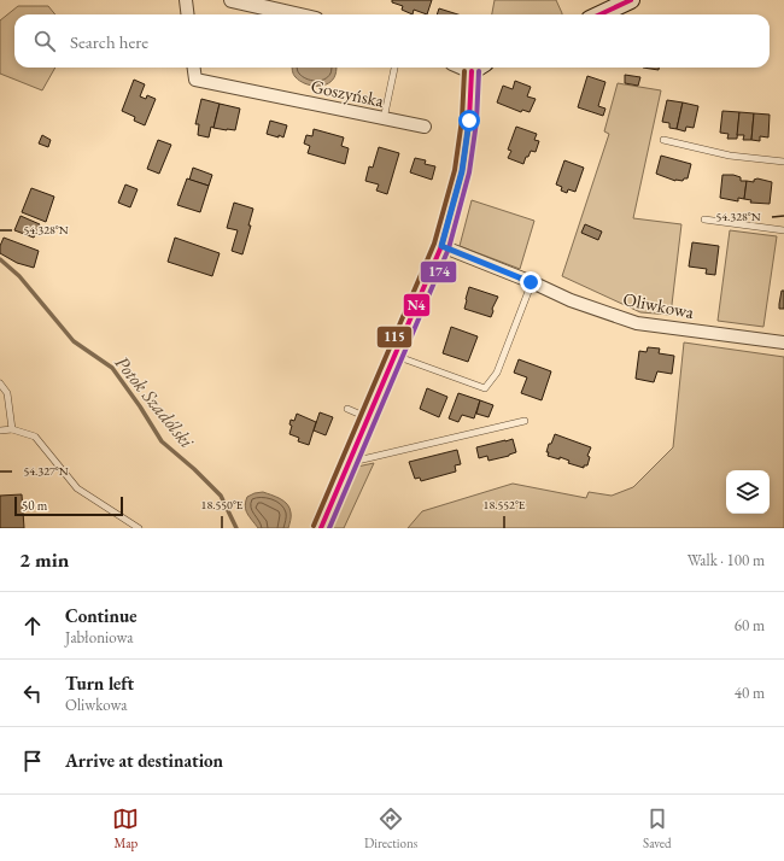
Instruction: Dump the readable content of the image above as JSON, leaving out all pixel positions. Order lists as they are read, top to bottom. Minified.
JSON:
{"streets":{"street":["Goszyńska","Oliwkowa"]},"water":["Potok Szadólski"],"lines":["transit line N4","transit line 174","transit line 115"],"scale_bar":"50 m","page":{"search":"Search here","scale":"50 m","heading":["2 min","Walk · 100 m"],"list":[["Continue","Jabłoniowa","60 m"],["Turn left","Oliwkowa","40 m"],"Arrive at destination"],"nav":["Map","Directions","Saved"]},"coordinates":["54.328°N","54.327°N","18.550°E","18.552°E"]}
